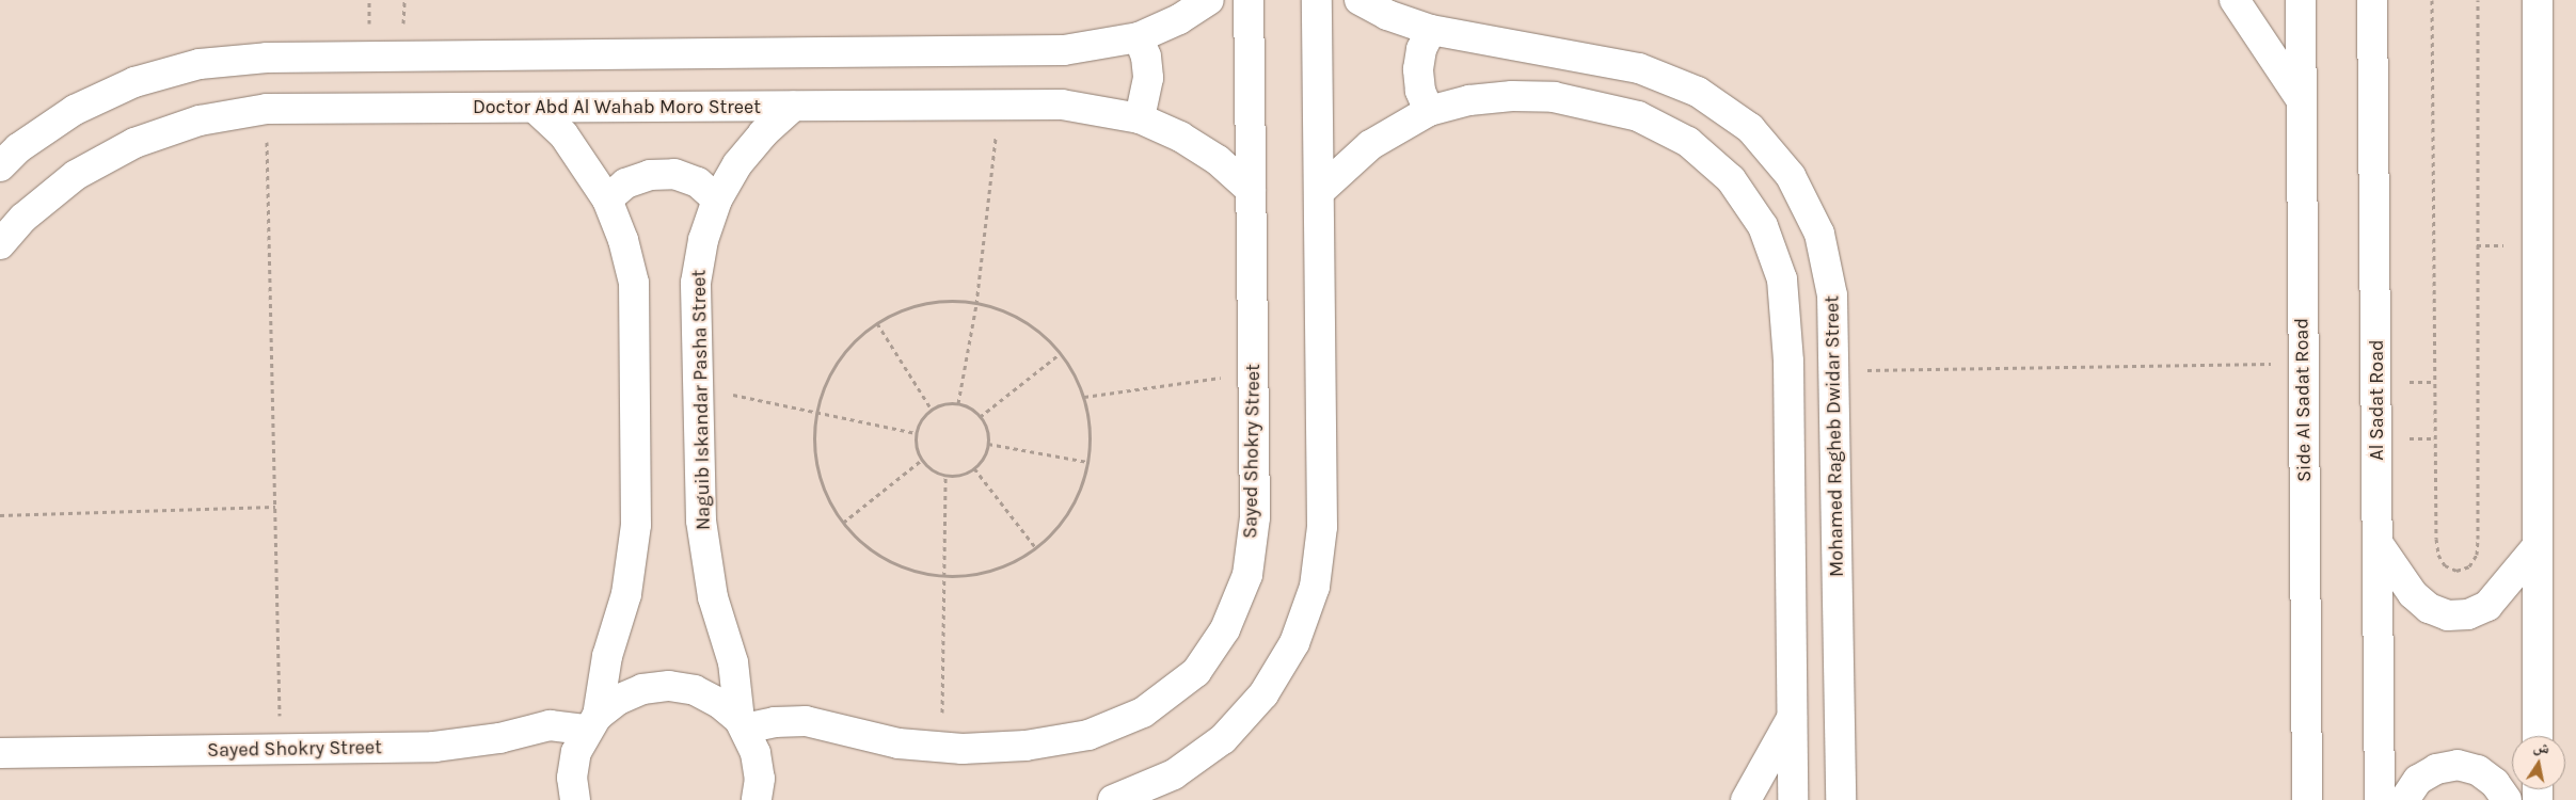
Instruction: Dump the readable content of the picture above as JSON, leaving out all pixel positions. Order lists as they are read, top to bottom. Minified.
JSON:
{"streets":{"street":["Doctor Abd Al Wahab Moro Street","Naguib Iskandar Pasha Street","Side Al Sadat Road","Al Sadat Road","Mohamed Ragheb Dwidar Street","Sayed Shokry Street"]},"crossings":[["Doctor Abd Al Wahab Moro Street","Naguib Iskandar Pasha Street"],["Doctor Abd Al Wahab Moro Street","Sayed Shokry Street"],["Naguib Iskandar Pasha Street","Sayed Shokry Street"]],"north":"top"}
